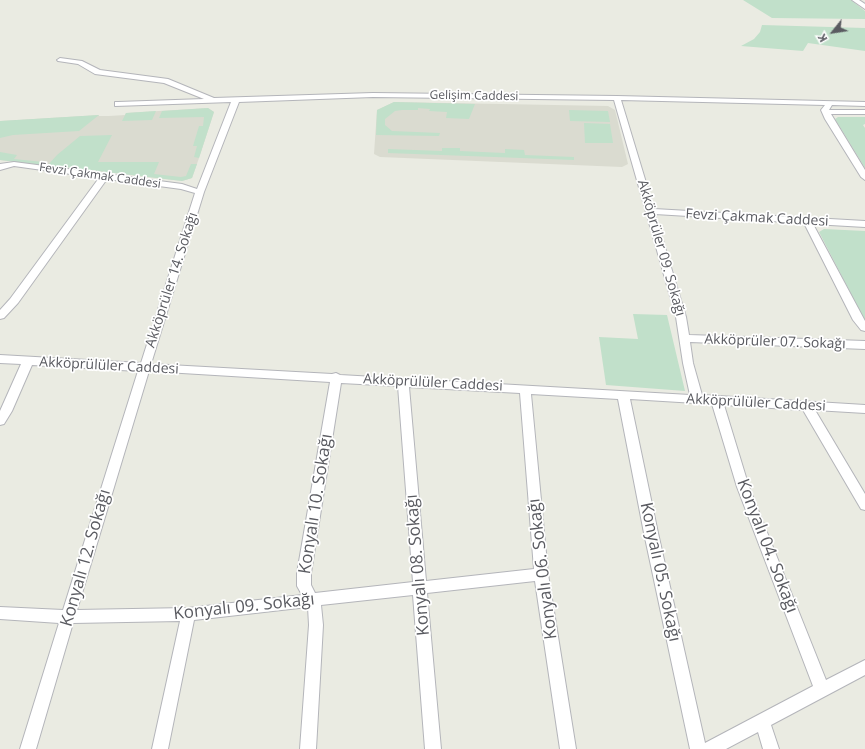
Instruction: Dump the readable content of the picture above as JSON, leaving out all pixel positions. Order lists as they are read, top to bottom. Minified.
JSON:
{"streets":{"street":["Gelişim Caddesi","Fevzi Çakmak Caddesi","Akköprüler 09. Sokağı","Akköprüler 14. Sokağı","Akköprüler 07. Sokağı","Akköprülüler Caddesi","Konyalı 10. Sokağı","Konyalı 04. Sokağı","Konyalı 12. Sokağı","Konyalı 08. Sokağı","Konyalı 06. Sokağı","Konyalı 05. Sokağı","Konyalı 09. Sokağı"]},"crossings":[["Gelişim Caddesi","Akköprüler 09. Sokağı"],["Gelişim Caddesi","Akköprüler 14. Sokağı"],["Fevzi Çakmak Caddesi","Akköprüler 09. Sokağı"],["Fevzi Çakmak Caddesi","Akköprüler 14. Sokağı"],["Akköprüler 09. Sokağı","Akköprüler 07. Sokağı"],["Akköprüler 09. Sokağı","Akköprülüler Caddesi"],["Akköprüler 14. Sokağı","Akköprülüler Caddesi"],["Akköprüler 14. Sokağı","Konyalı 12. Sokağı"],["Akköprülüler Caddesi","Konyalı 10. Sokağı"],["Akköprülüler Caddesi","Konyalı 04. Sokağı"],["Akköprülüler Caddesi","Konyalı 12. Sokağı"],["Akköprülüler Caddesi","Konyalı 08. Sokağı"],["Akköprülüler Caddesi","Konyalı 06. Sokağı"],["Akköprülüler Caddesi","Konyalı 05. Sokağı"],["Konyalı 10. Sokağı","Konyalı 09. Sokağı"],["Konyalı 12. Sokağı","Konyalı 09. Sokağı"],["Konyalı 08. Sokağı","Konyalı 09. Sokağı"],["Konyalı 06. Sokağı","Konyalı 09. Sokağı"]],"north":"bottom left"}
